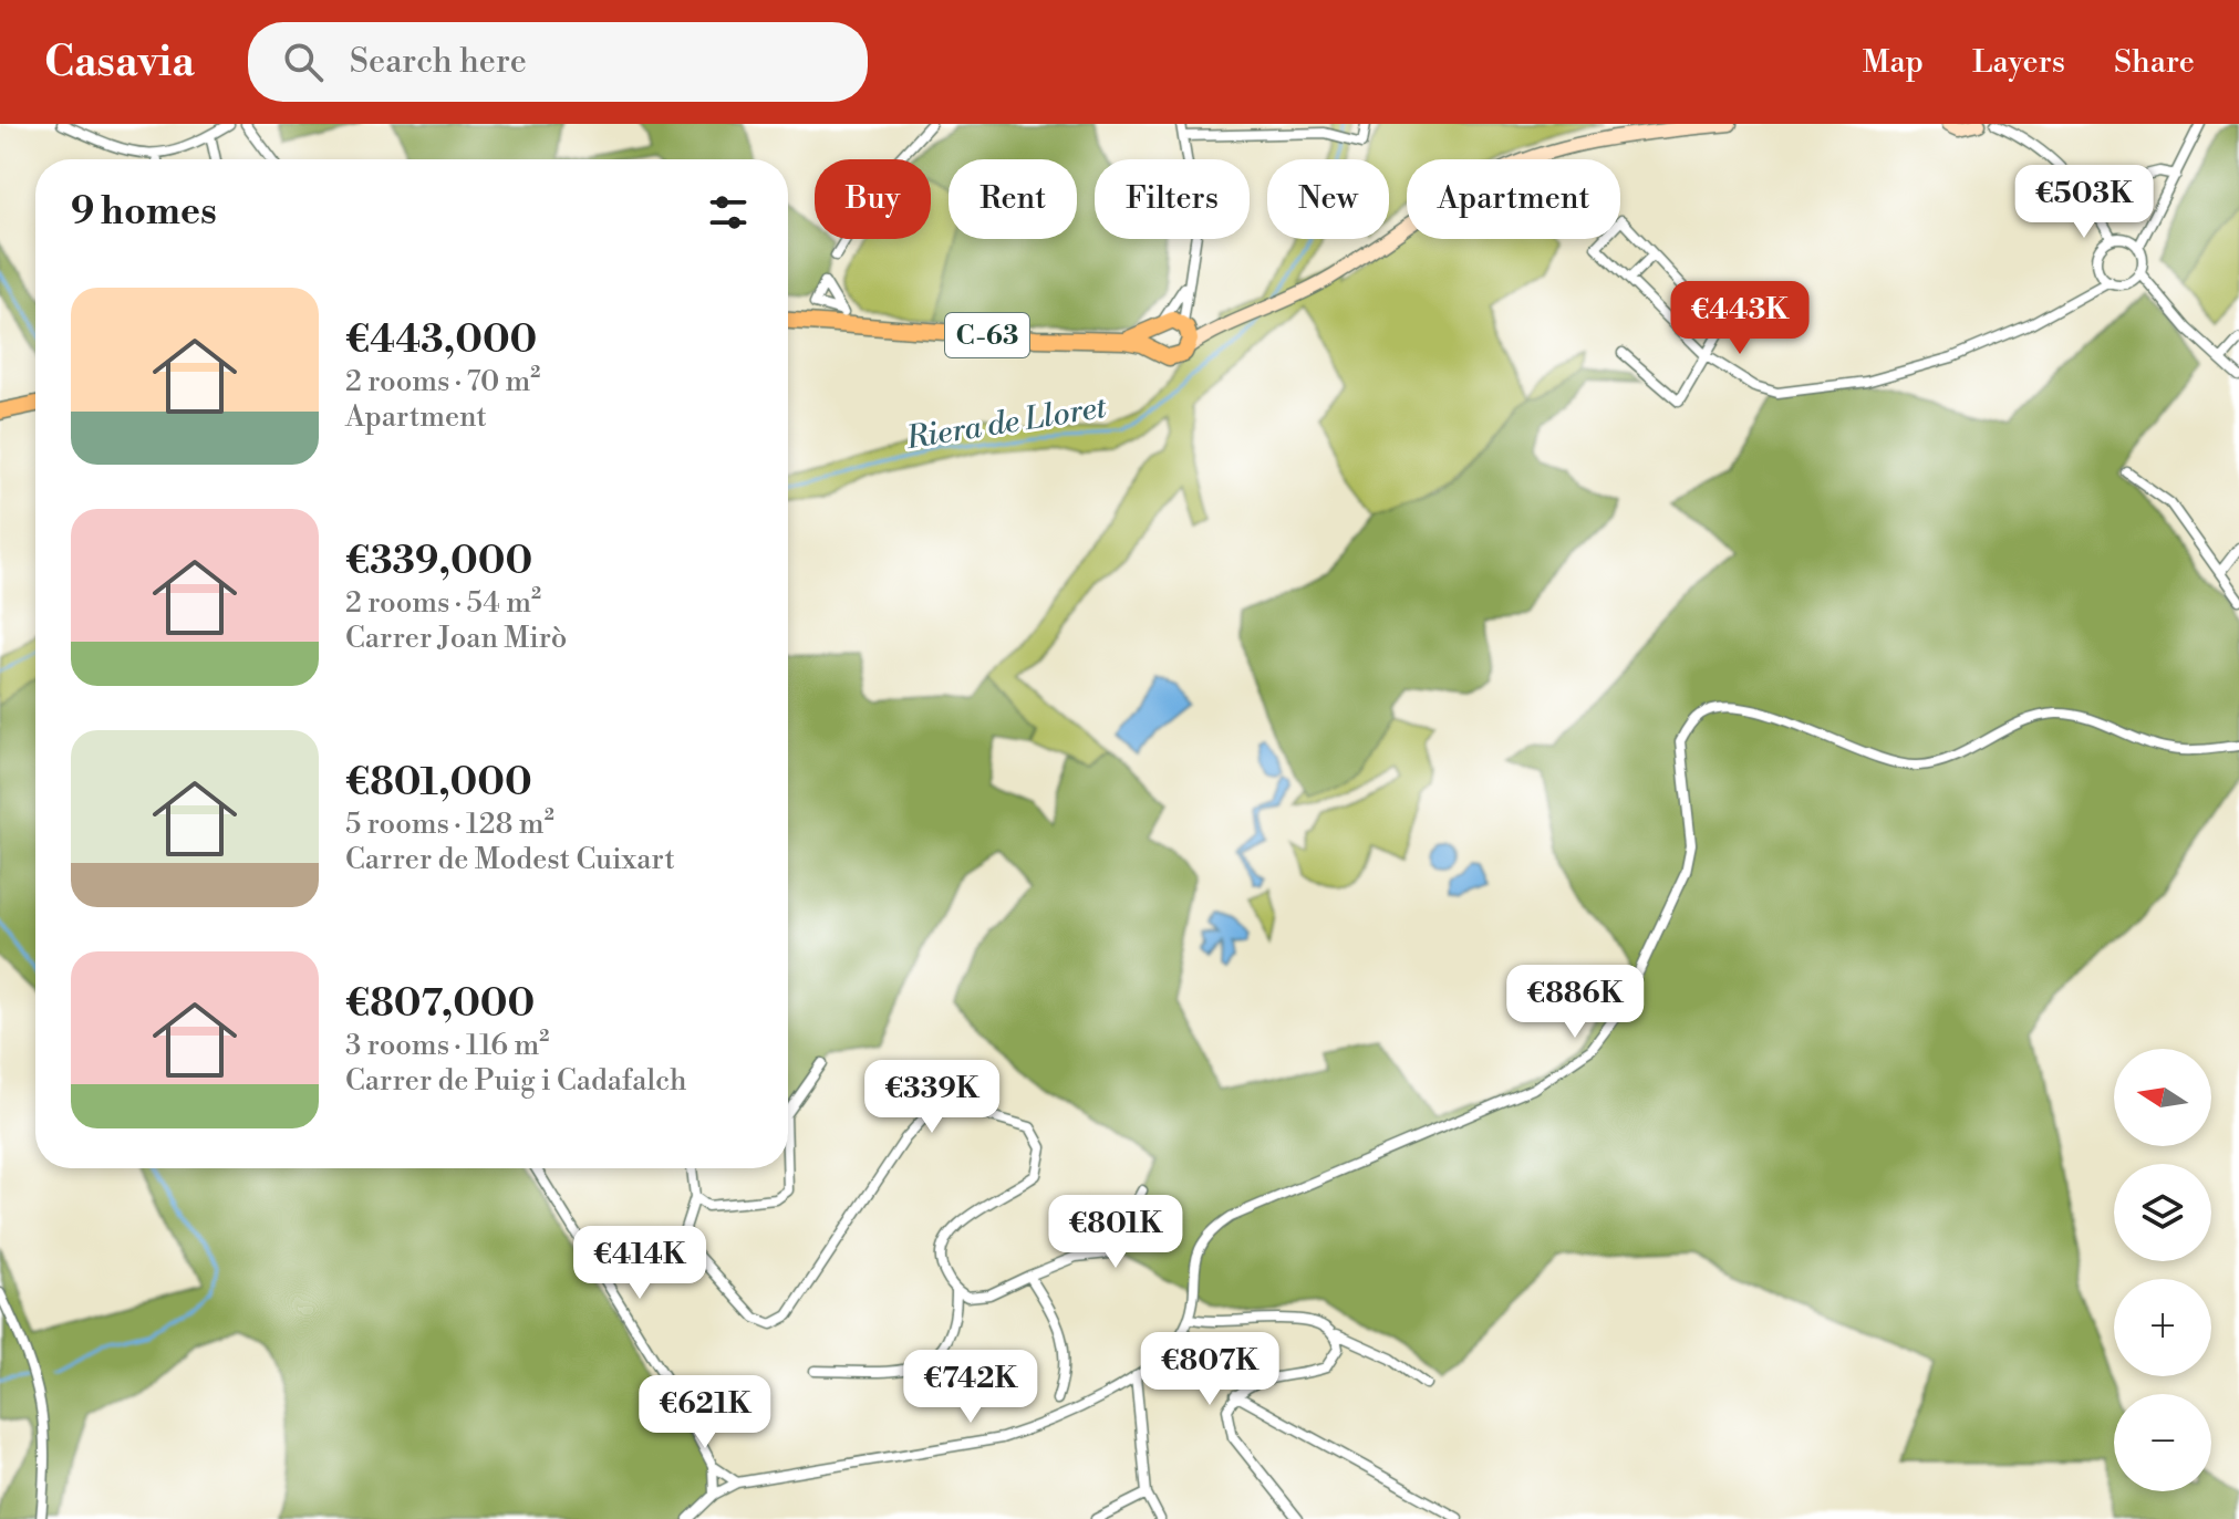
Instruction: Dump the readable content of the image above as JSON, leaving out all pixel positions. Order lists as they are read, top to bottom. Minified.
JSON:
{"streets":{"main road":["C-63"]},"water":["Riera de Lloret"],"north":"left","page":{"header":"Casavia","search":"Search here","nav":["Map","Layers","Share"],"chip":["Buy","Rent","Filters","New","Apartment"],"heading":"9 homes","price":["€503K","€443K","€886K","€339K","€801K","€414K","€807K","€742K","€621K"],"list":[{"name":"€443,000","note":"2 rooms · 70 m² · Apartment"},{"name":"€339,000","note":"2 rooms · 54 m² · Carrer Joan Mirò"},{"name":"€801,000","note":"5 rooms · 128 m² · Carrer de Modest Cuixart"},{"name":"€807,000","note":"3 rooms · 116 m² · Carrer de Puig i Cadafalch"}],"map_buttons":["+","−"]}}
